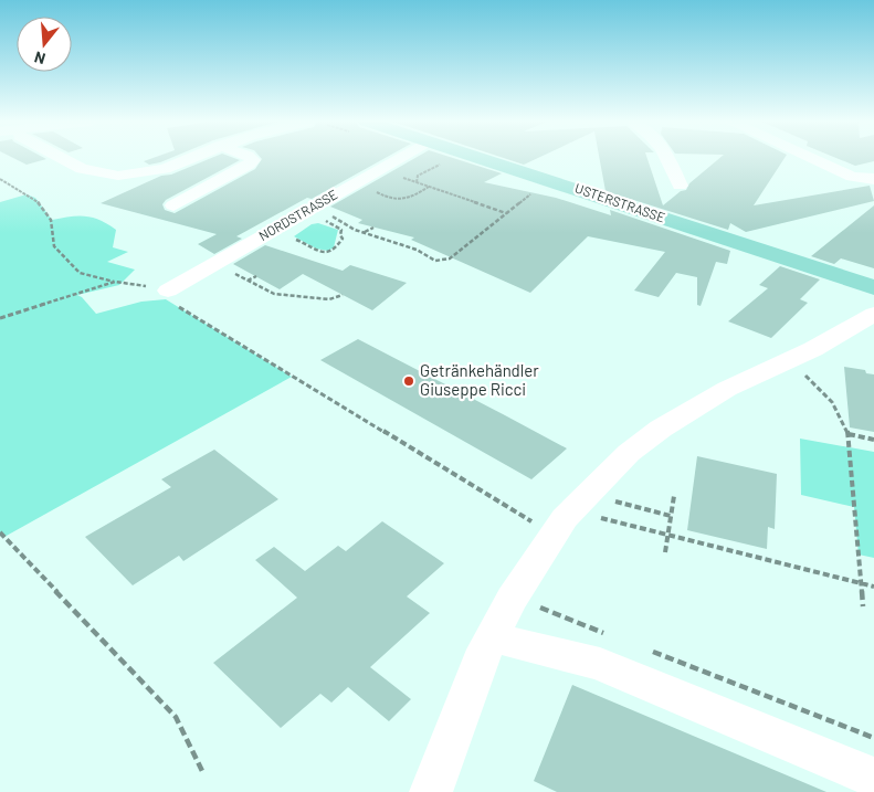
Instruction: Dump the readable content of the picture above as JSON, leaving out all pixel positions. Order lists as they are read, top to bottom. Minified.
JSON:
{"streets":{"main road":["USTERSTRASSE"],"street":["NORDSTRASSE"]},"places":["Getränkehändler Giuseppe Ricci"],"north":"bottom"}
